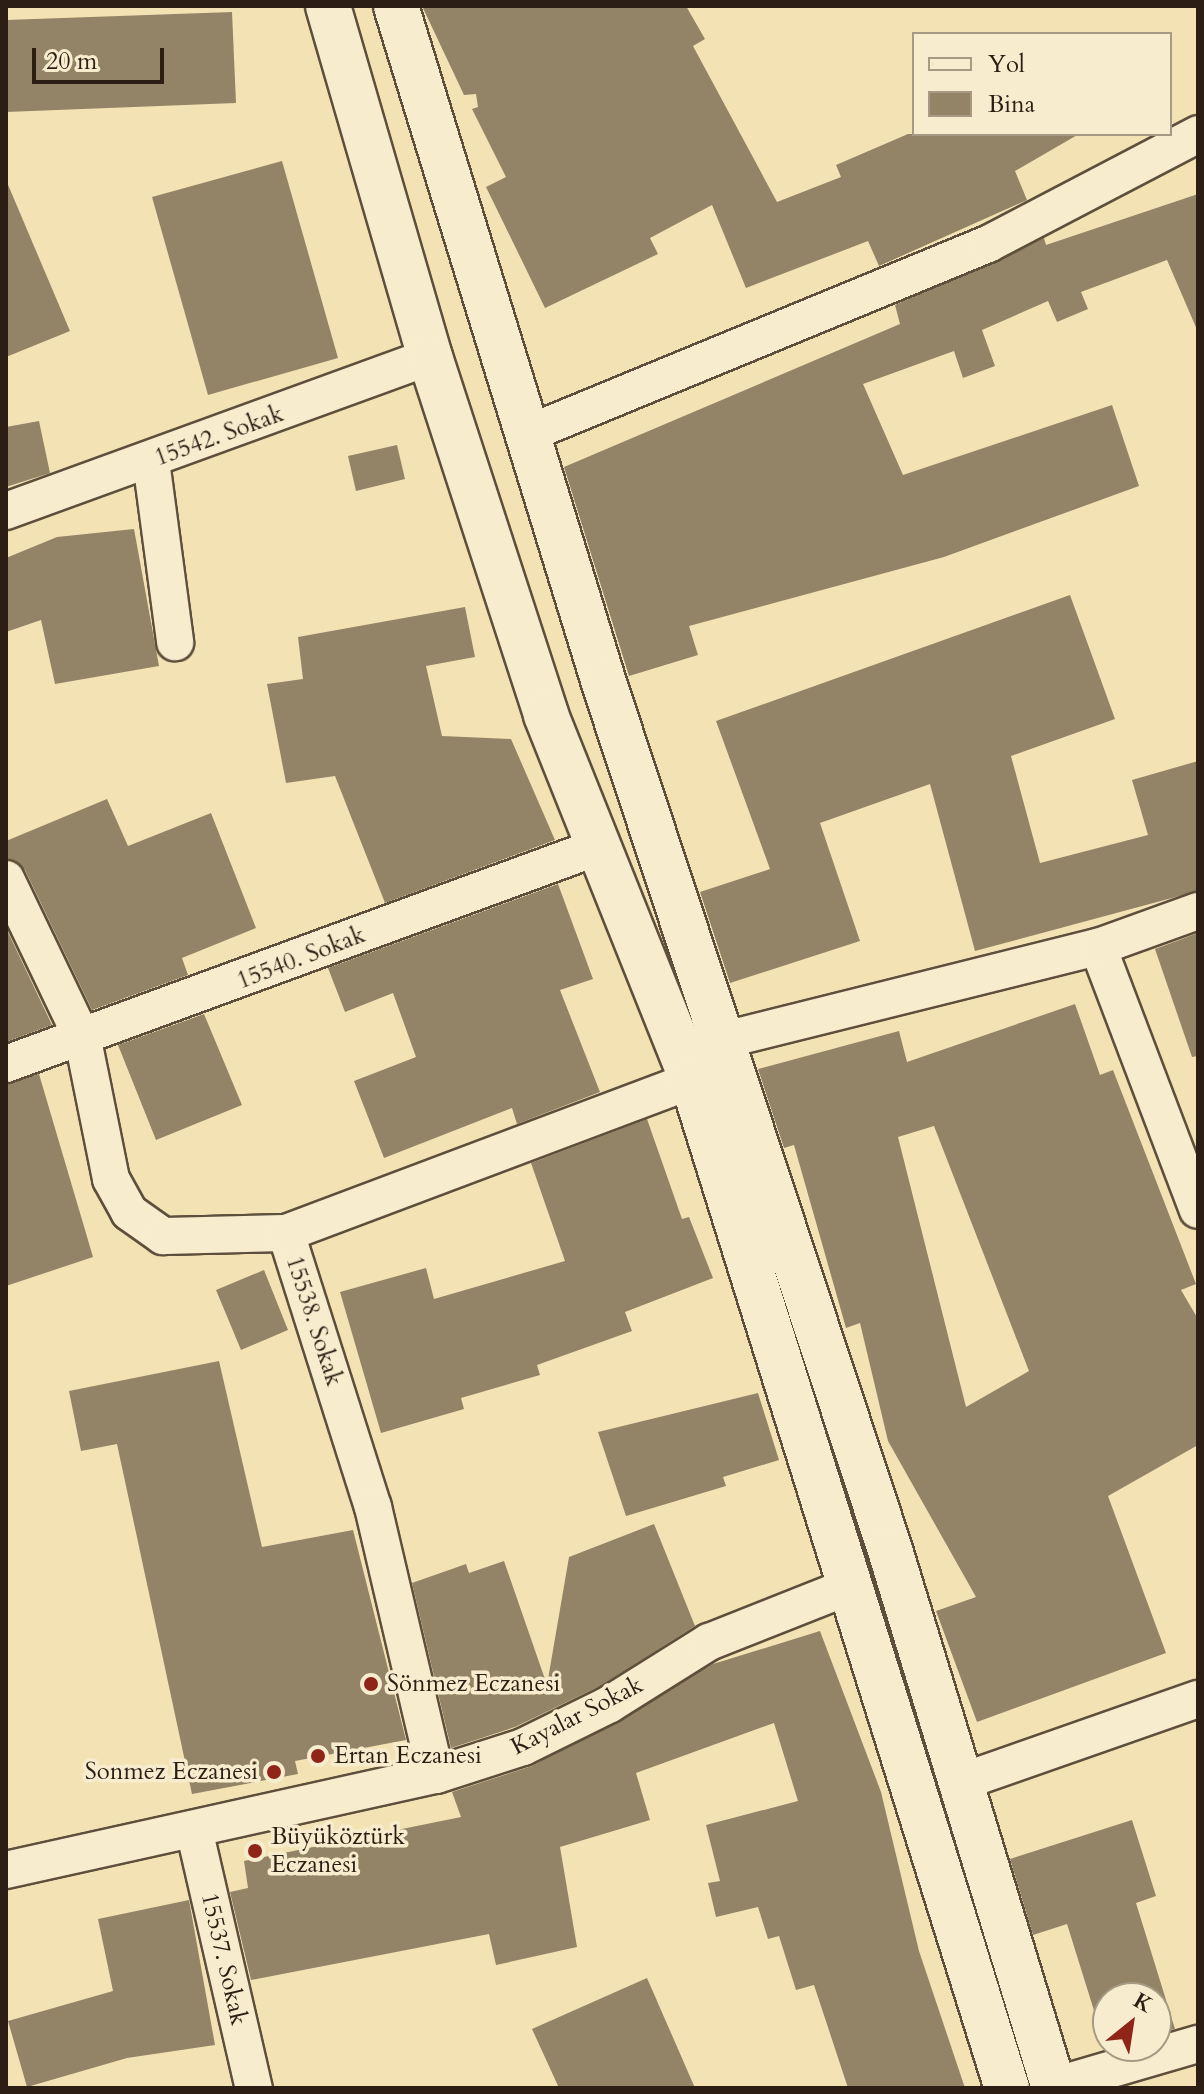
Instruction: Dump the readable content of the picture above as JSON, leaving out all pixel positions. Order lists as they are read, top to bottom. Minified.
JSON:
{"streets":{"street":["15542. Sokak","15540. Sokak","15538. Sokak","Kayalar Sokak","15537. Sokak"]},"crossings":[["15540. Sokak","15538. Sokak"],["15538. Sokak","Kayalar Sokak"],["Kayalar Sokak","15537. Sokak"]],"places":["Sönmez Eczanesi","Ertan Eczanesi","Sonmez Eczanesi","Büyüköztürk Eczanesi"],"legend":["Yol","Bina"],"scale_bar":"20 m","north":"top right"}
